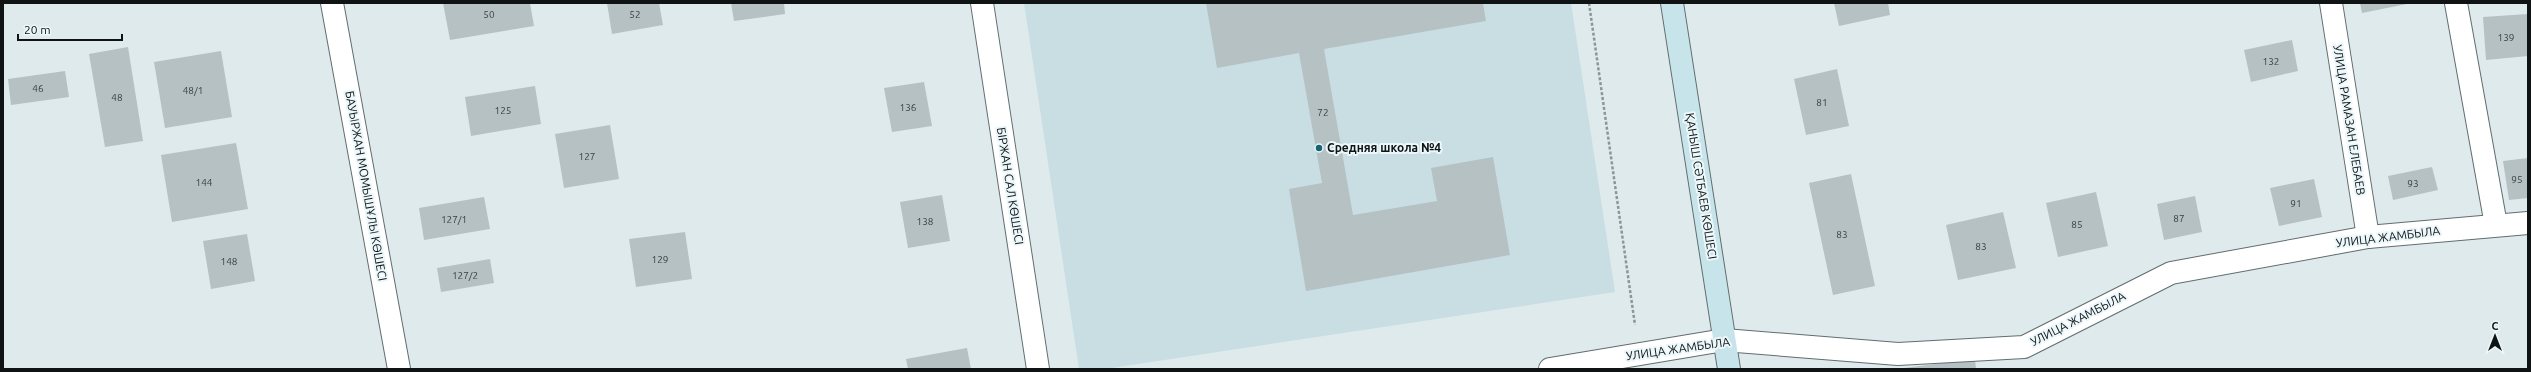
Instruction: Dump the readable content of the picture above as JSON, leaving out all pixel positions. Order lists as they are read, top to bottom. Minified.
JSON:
{"streets":{"street":["УЛИЦА РАМАЗАН ЕЛЕБАЕВ","БАУЫРЖАН МОМЫШҰЛЫ КӨШЕСІ","БІРЖАН САЛ КӨШЕСІ","ҚАНЫШ СӘТБАЕВ КӨШЕСІ","УЛИЦА ЖАМБЫЛА"]},"crossings":[["УЛИЦА РАМАЗАН ЕЛЕБАЕВ","УЛИЦА ЖАМБЫЛА"],["ҚАНЫШ СӘТБАЕВ КӨШЕСІ","УЛИЦА ЖАМБЫЛА"]],"places":["Средняя школа №4"],"house_numbers":["50","52","139","132","46","48/1","48","81","136","125","72","127","95","144","93","91","87","127/1","138","85","83","83","129","148","127/2"],"scale_bar":"20 m","north":"top"}
